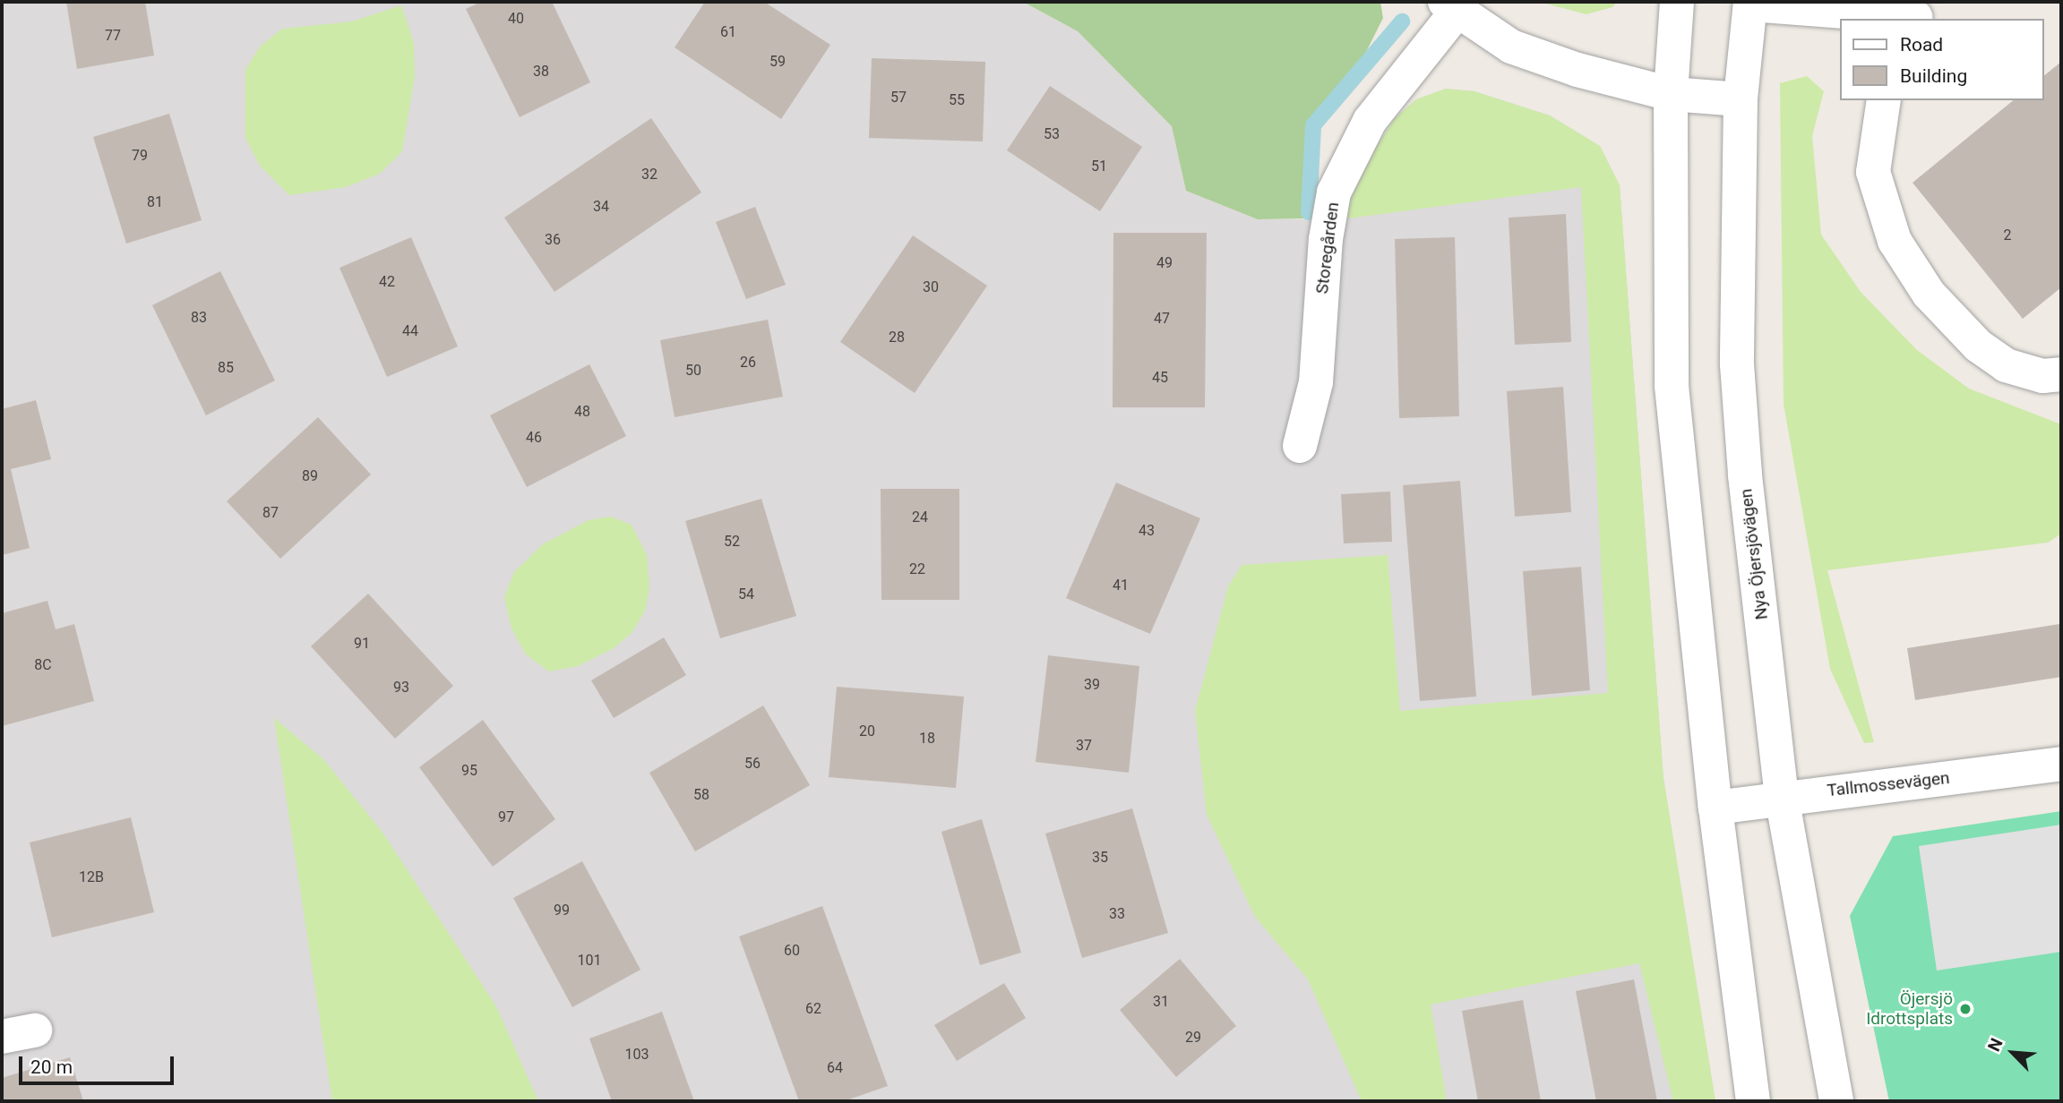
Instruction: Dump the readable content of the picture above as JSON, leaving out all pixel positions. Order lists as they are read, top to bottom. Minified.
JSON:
{"streets":{"street":["Storegården","Nya Öjersjövägen","Tallmossevägen"]},"crossings":[["Storegården","Nya Öjersjövägen"],["Nya Öjersjövägen","Tallmossevägen"]],"places":["Öjersjö Idrottsplats"],"house_numbers":["40","61","77","59","38","57","55","53","79","51","32","81","34","2","36","49","42","30","83","47","44","28","26","85","50","45","48","46","89","87","24","43","52","22","41","54","91","8C","39","93","20","18","37","56","95","58","97","35","12B","99","33","60","101","31","62","29","103","64"],"legend":["Road","Building"],"scale_bar":"20 m","north":"top left"}
